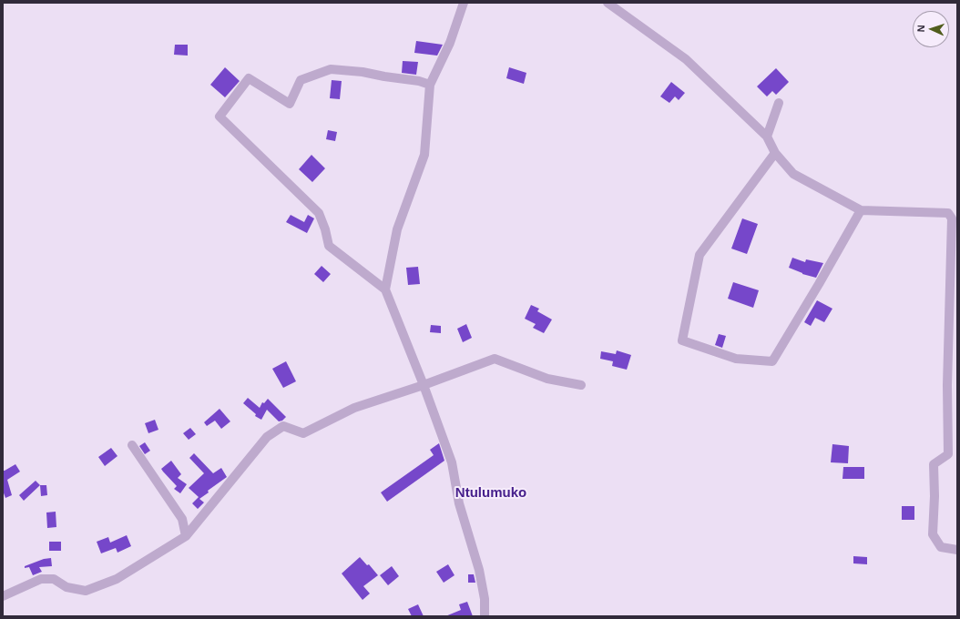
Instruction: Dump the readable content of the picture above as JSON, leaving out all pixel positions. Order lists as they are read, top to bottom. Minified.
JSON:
{"districts":["Ntulumuko"],"north":"left"}
